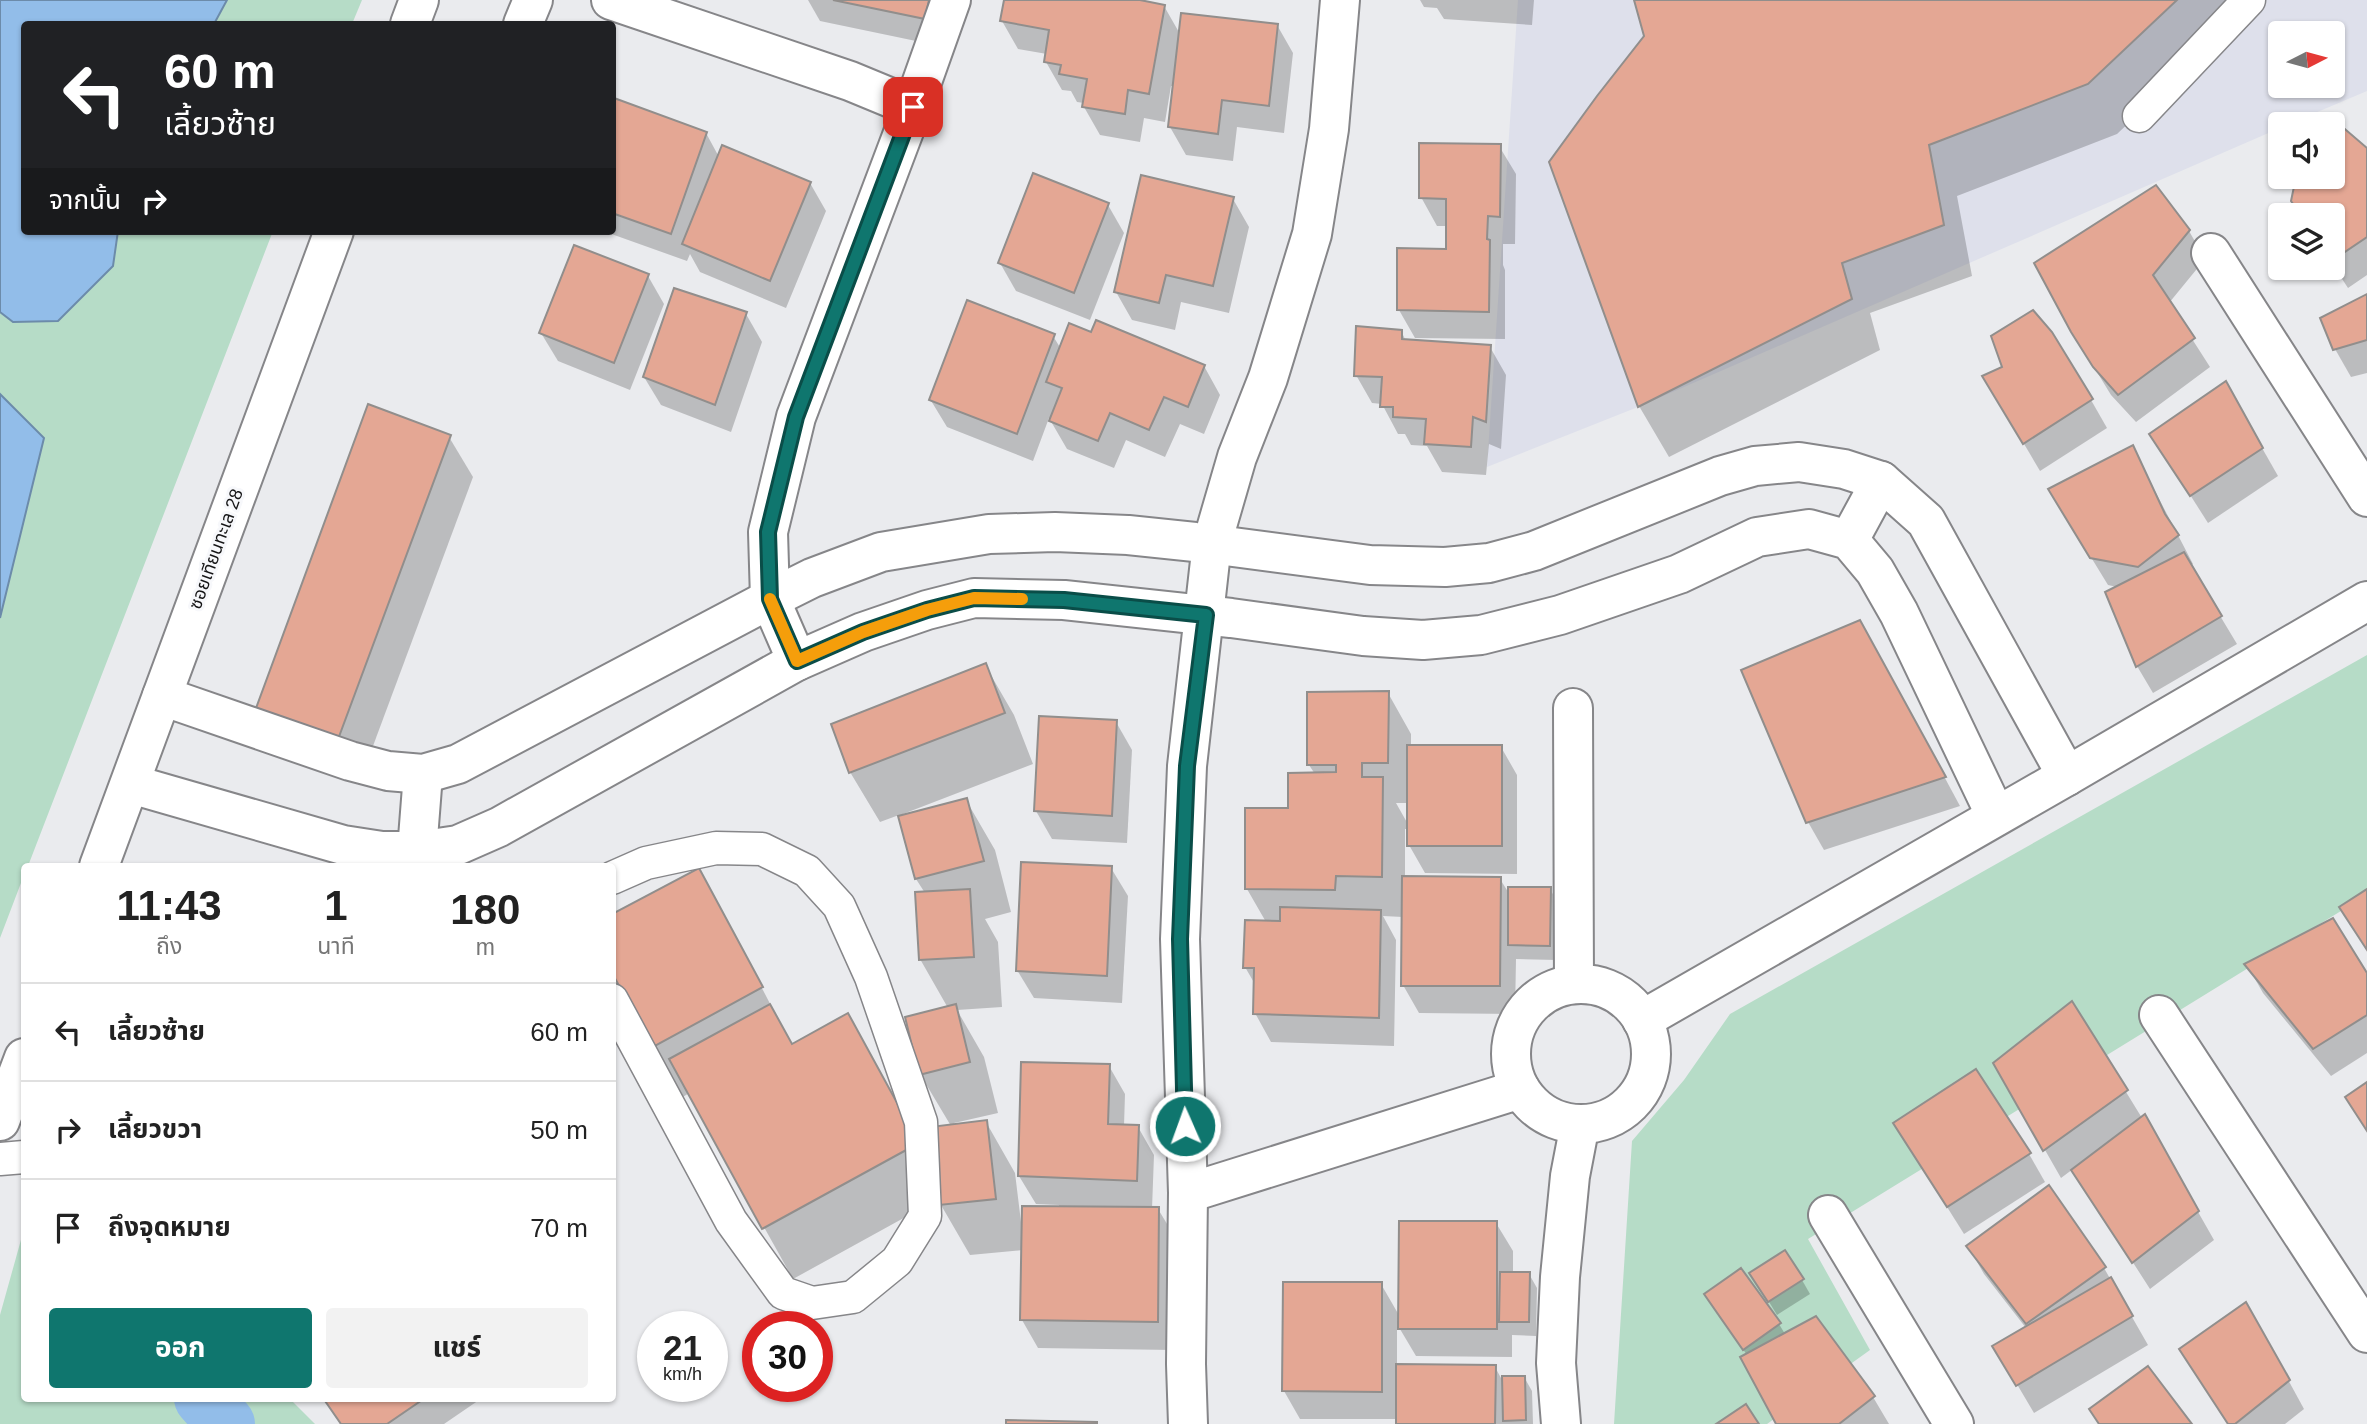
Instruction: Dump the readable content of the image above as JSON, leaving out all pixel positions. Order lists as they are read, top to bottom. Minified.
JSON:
{"streets":{"street":["ซอยเทียนทะเล 28"]},"north":"right","page":{"turn":["60 m","เลี้ยวซ้าย"],"then":"จากนั้น","eta":["11:43","ถึง","1","นาที","180","m"],"list":[{"name":"เลี้ยวซ้าย","value":"60 m"},{"name":"เลี้ยวขวา","value":"50 m"},{"name":"ถึงจุดหมาย","value":"70 m"}],"buttons":["ออก","แชร์"],"speed":"21 km/h","limit":"30"}}
